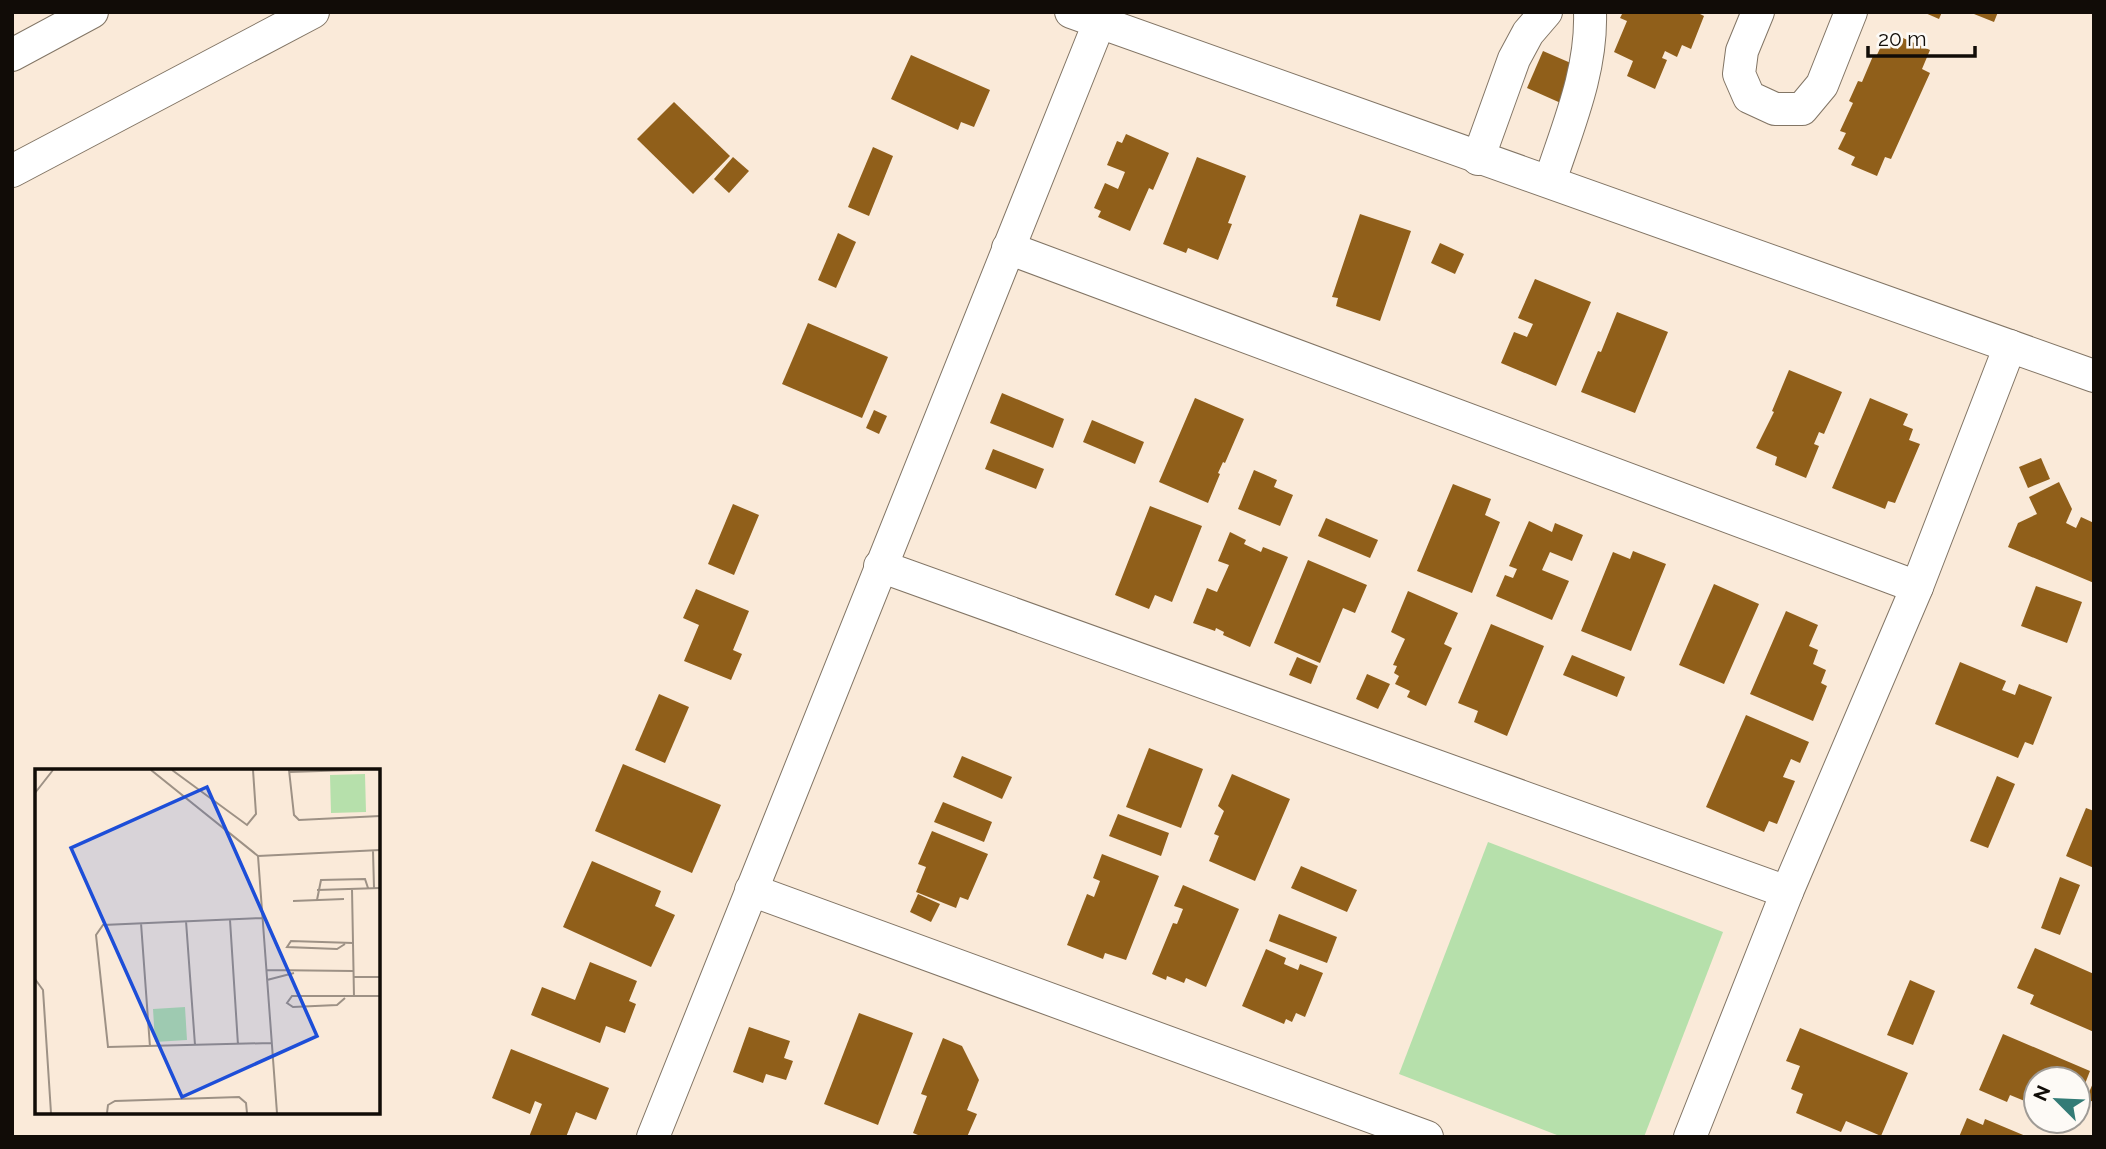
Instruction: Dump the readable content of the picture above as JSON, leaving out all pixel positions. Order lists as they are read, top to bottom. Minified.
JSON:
{"scale_bar":"20 m","north":"top left"}
